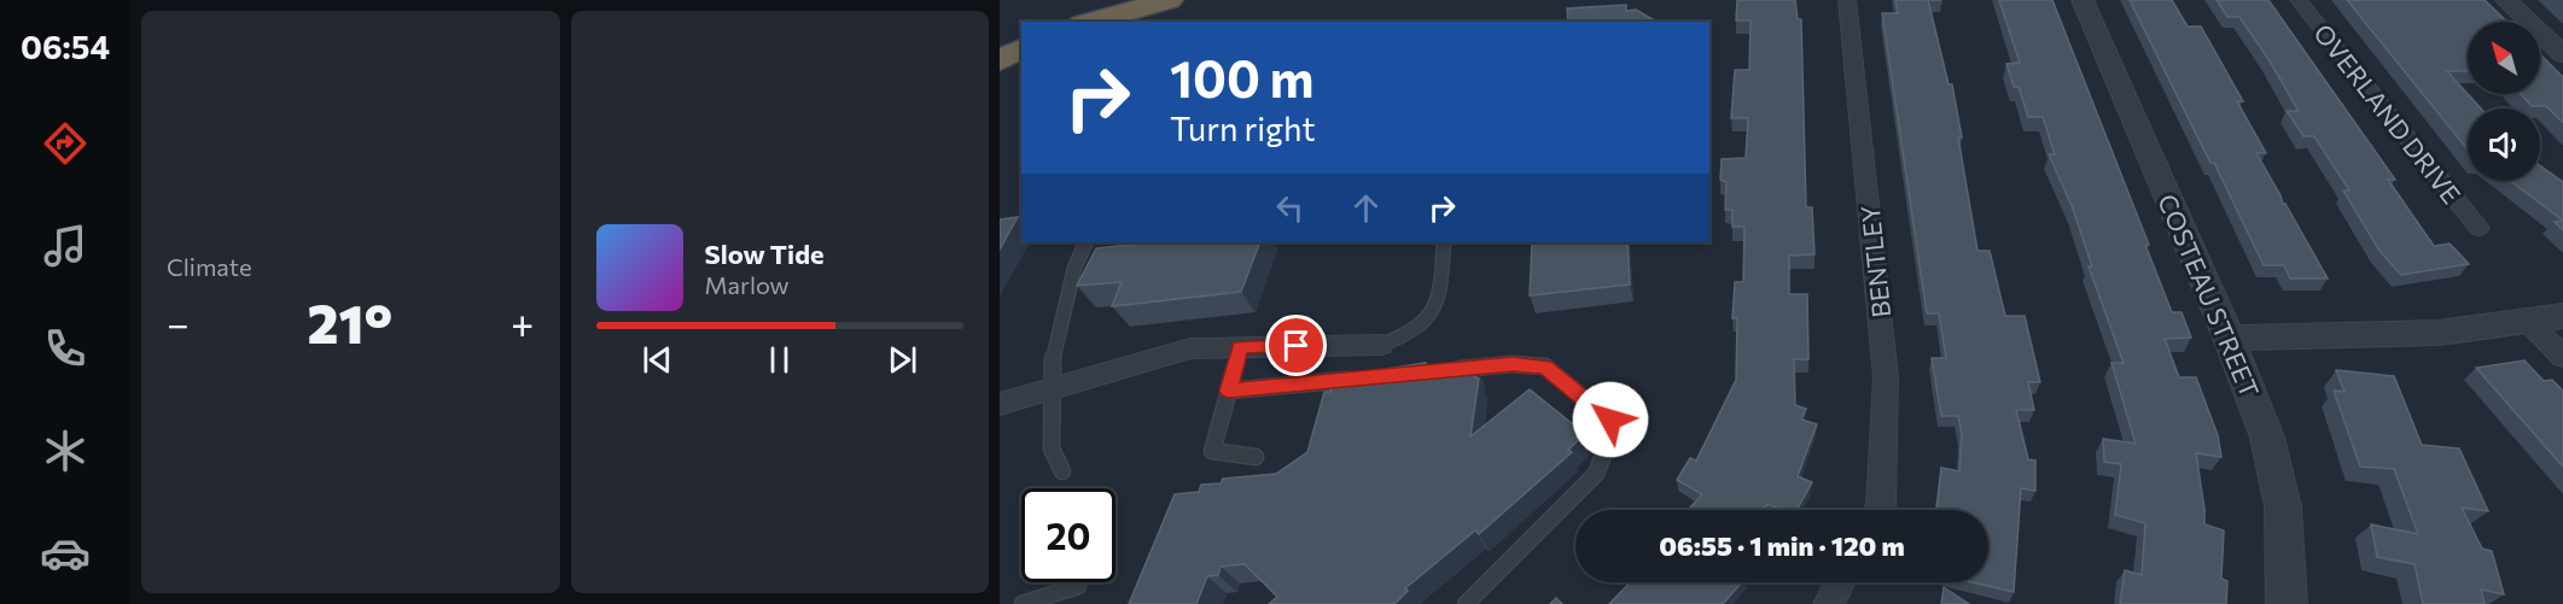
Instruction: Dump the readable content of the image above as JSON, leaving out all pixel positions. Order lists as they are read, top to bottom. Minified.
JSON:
{"streets":{"street":["OVERLAND DRIVE","BENTLEY","COSTEAU STREET"]},"north":"top left","page":{"tabs":"06:54","tile":"Climate","turn":["100 m","Turn right"],"song":["Slow Tide","Marlow"],"heat":["−","21°","+"],"limit":"20","trip":"06:55 · 1 min · 120 m"}}
